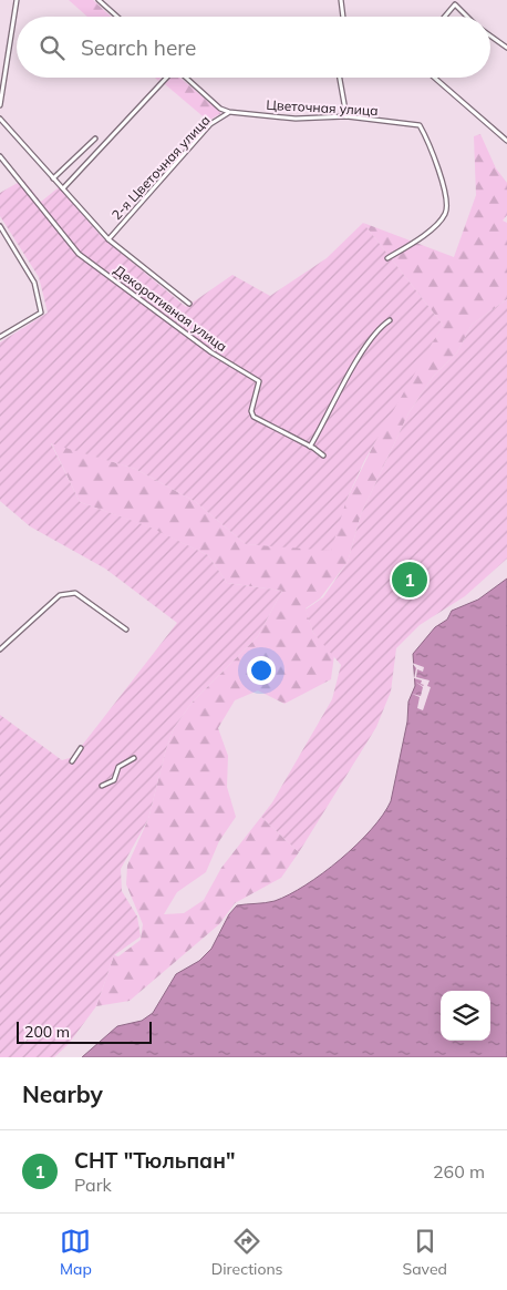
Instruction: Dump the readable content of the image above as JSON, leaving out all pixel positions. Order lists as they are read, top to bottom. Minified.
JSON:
{"streets":{"street":["Цветочная улица","2-я Цветочная улица","Декоративная улица"]},"crossings":[["Цветочная улица","2-я Цветочная улица"]],"scale_bar":"200 m","page":{"search":"Search here","pins":"1","scale":"200 m","heading":"Nearby","list":[{"mark":"1","name":"СНТ \"Тюльпан\"","note":"Park","value":"260 m"}],"nav":["Map","Directions","Saved"]}}
